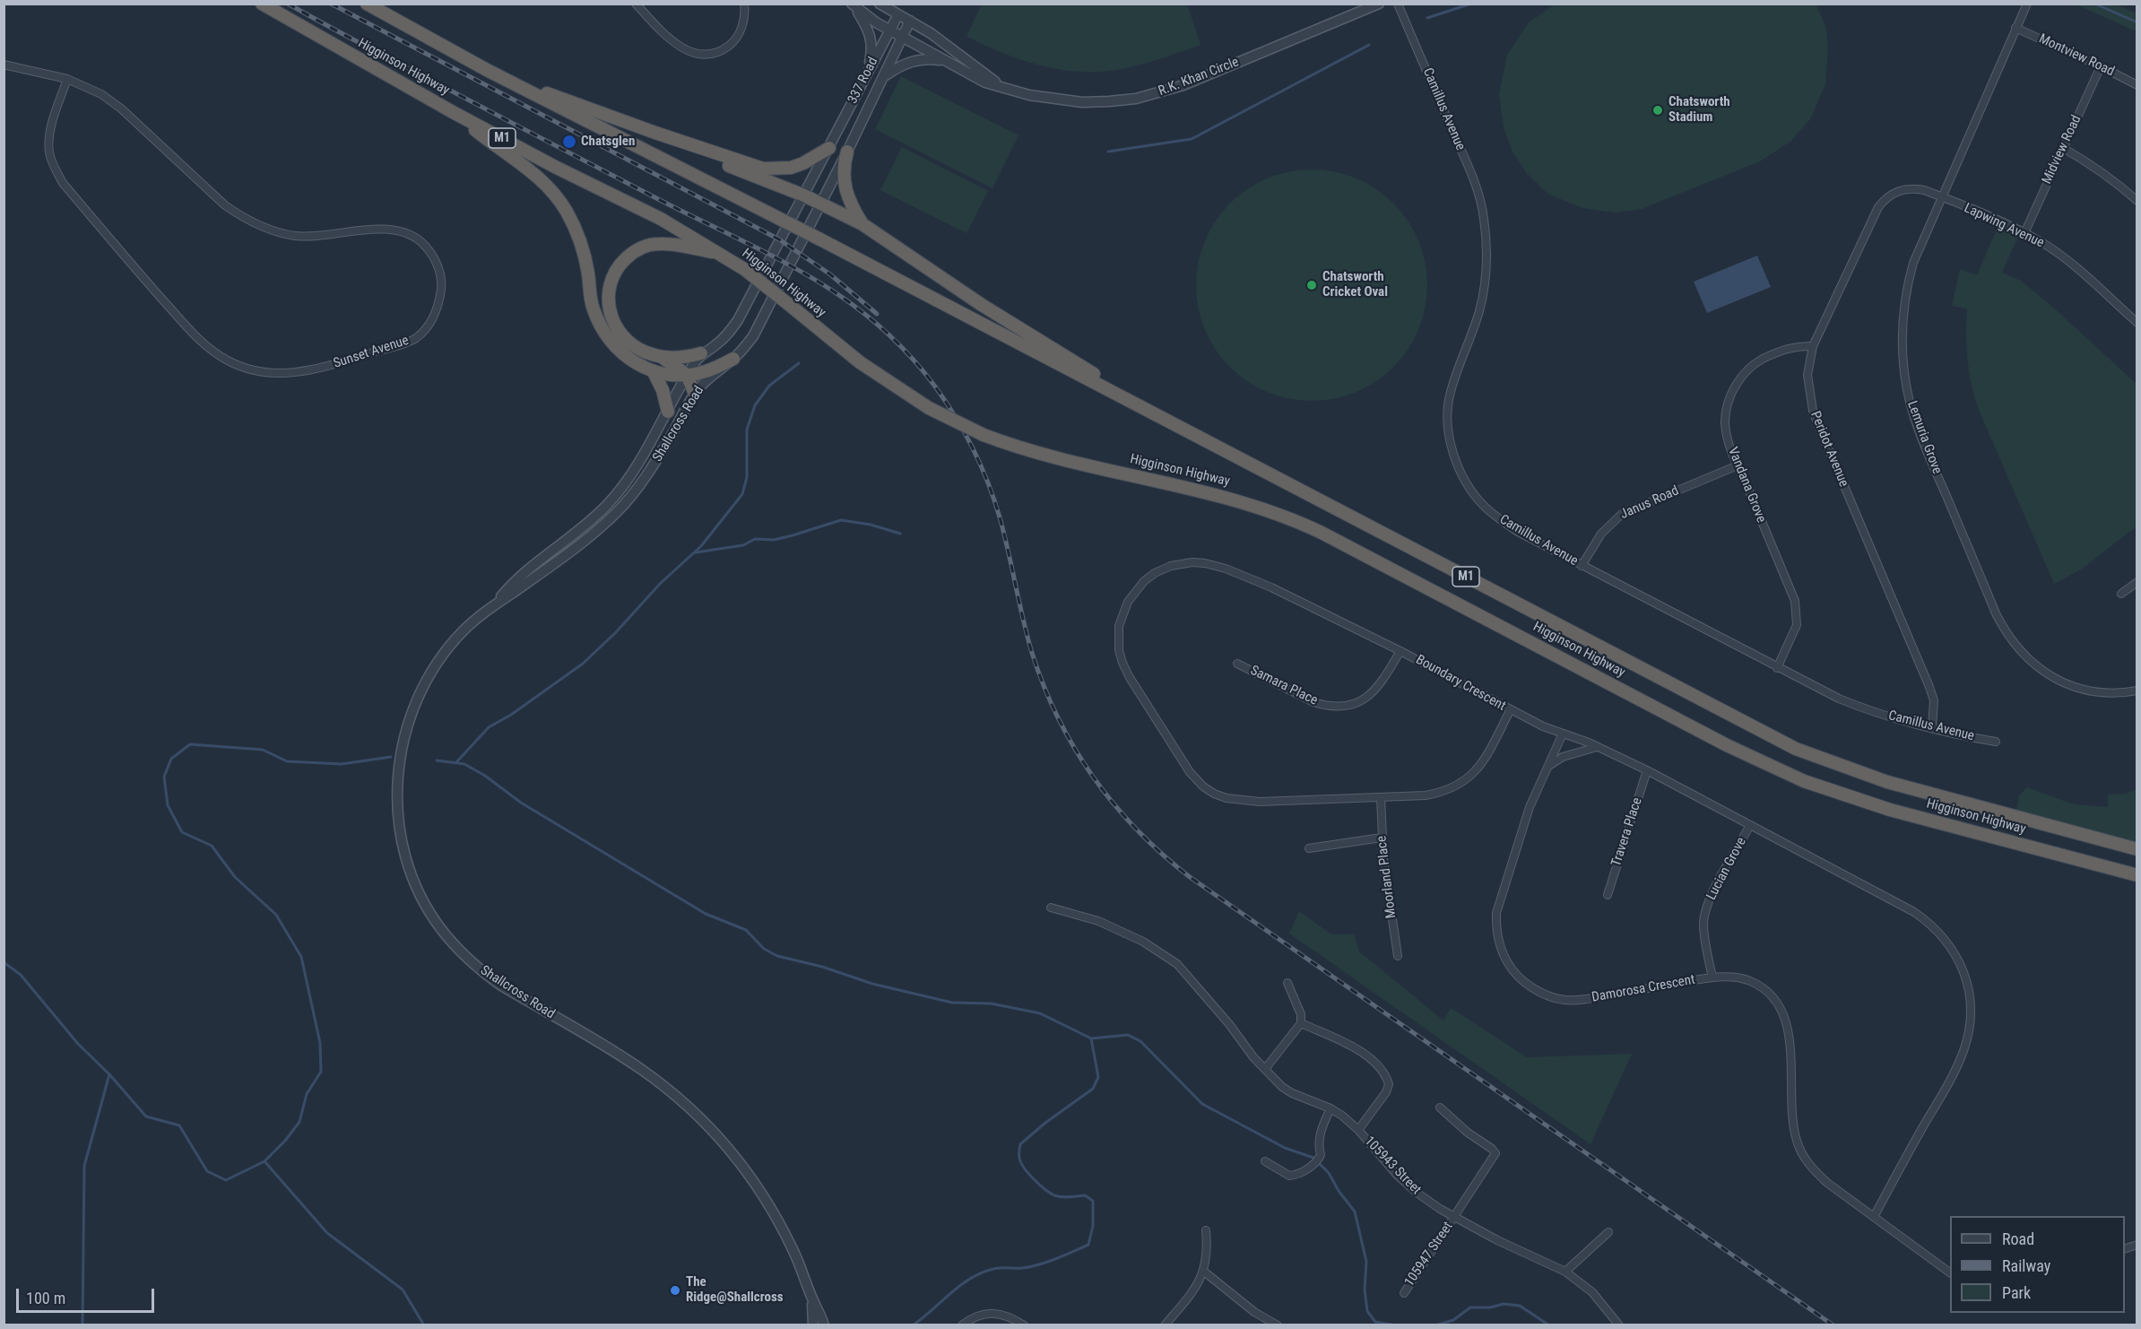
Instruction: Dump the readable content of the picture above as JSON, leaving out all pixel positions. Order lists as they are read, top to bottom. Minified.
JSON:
{"streets":{"highway":["Higginson Highway","M1"],"street":["Montview Road","R.K. Khan Circle","337 Road","Camillus Avenue","Midview Road","Lapwing Avenue","Sunset Avenue","Shallcross Road","Lemuria Grove","Peridot Avenue","Vandana Grove","Janus Road","Boundary Crescent","Samara Place","Travera Place","Lucian Grove","Moorland Place","Damorosa Crescent","105943 Street","105947 Street"]},"crossings":[["Montview Road","Midview Road"],["Montview Road","Lemuria Grove"],["R.K. Khan Circle","337 Road"],["337 Road","Shallcross Road"],["Camillus Avenue","Peridot Avenue"],["Camillus Avenue","Vandana Grove"],["Camillus Avenue","Janus Road"],["Midview Road","Lapwing Avenue"],["Lapwing Avenue","Lemuria Grove"],["Lapwing Avenue","Peridot Avenue"],["Lemuria Grove","Peridot Avenue"],["Peridot Avenue","Vandana Grove"],["Vandana Grove","Janus Road"],["Boundary Crescent","Samara Place"],["Boundary Crescent","Moorland Place"],["Lucian Grove","Damorosa Crescent"],["105943 Street","105947 Street"]],"places":["Chatsworth Stadium","Chatsglen","Chatsworth Cricket Oval","The Ridge@Shallcross"],"legend":["Road","Railway","Park"],"scale_bar":"100 m"}
